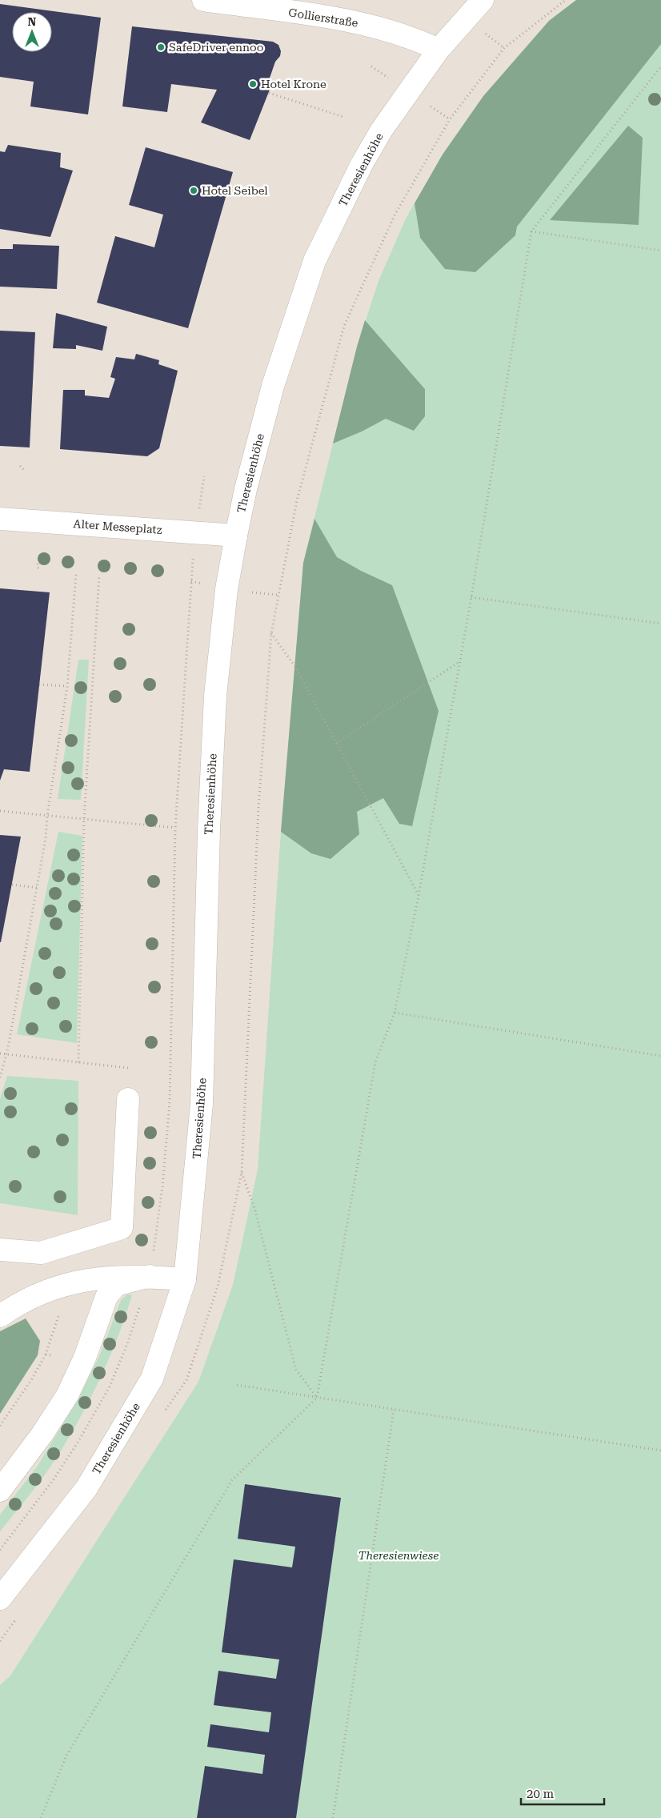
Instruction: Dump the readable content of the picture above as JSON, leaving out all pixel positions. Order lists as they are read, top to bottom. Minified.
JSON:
{"streets":{"main road":["Gollierstraße","Theresienhöhe","Alter Messeplatz"]},"crossings":[["Gollierstraße","Theresienhöhe"],["Theresienhöhe","Alter Messeplatz"]],"parks":["Theresienwiese"],"places":["SafeDriver ennoo","Hotel Krone","Hotel Seibel"],"scale_bar":"20 m","north":"top"}
